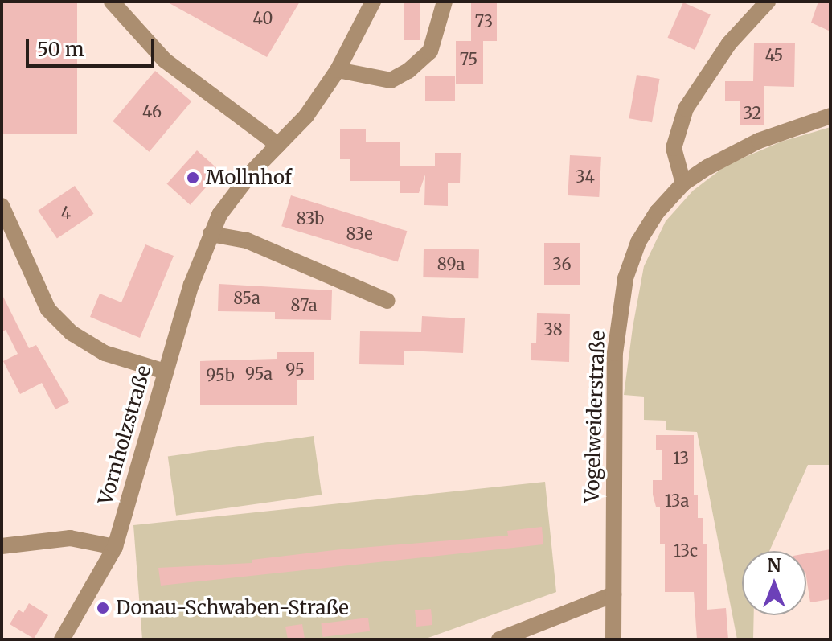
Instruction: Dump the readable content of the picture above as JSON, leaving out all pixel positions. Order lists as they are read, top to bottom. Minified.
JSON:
{"streets":{"street":["Vogelweiderstraße","Vornholzstraße"]},"places":["Mollnhof","Donau-Schwaben-Straße"],"house_numbers":["40","73","45","75","46","32","34","4","83b","83e","89a","36","85a","87a","38","95","95a","95b","13","13a","13c"],"scale_bar":"50 m","north":"top"}
